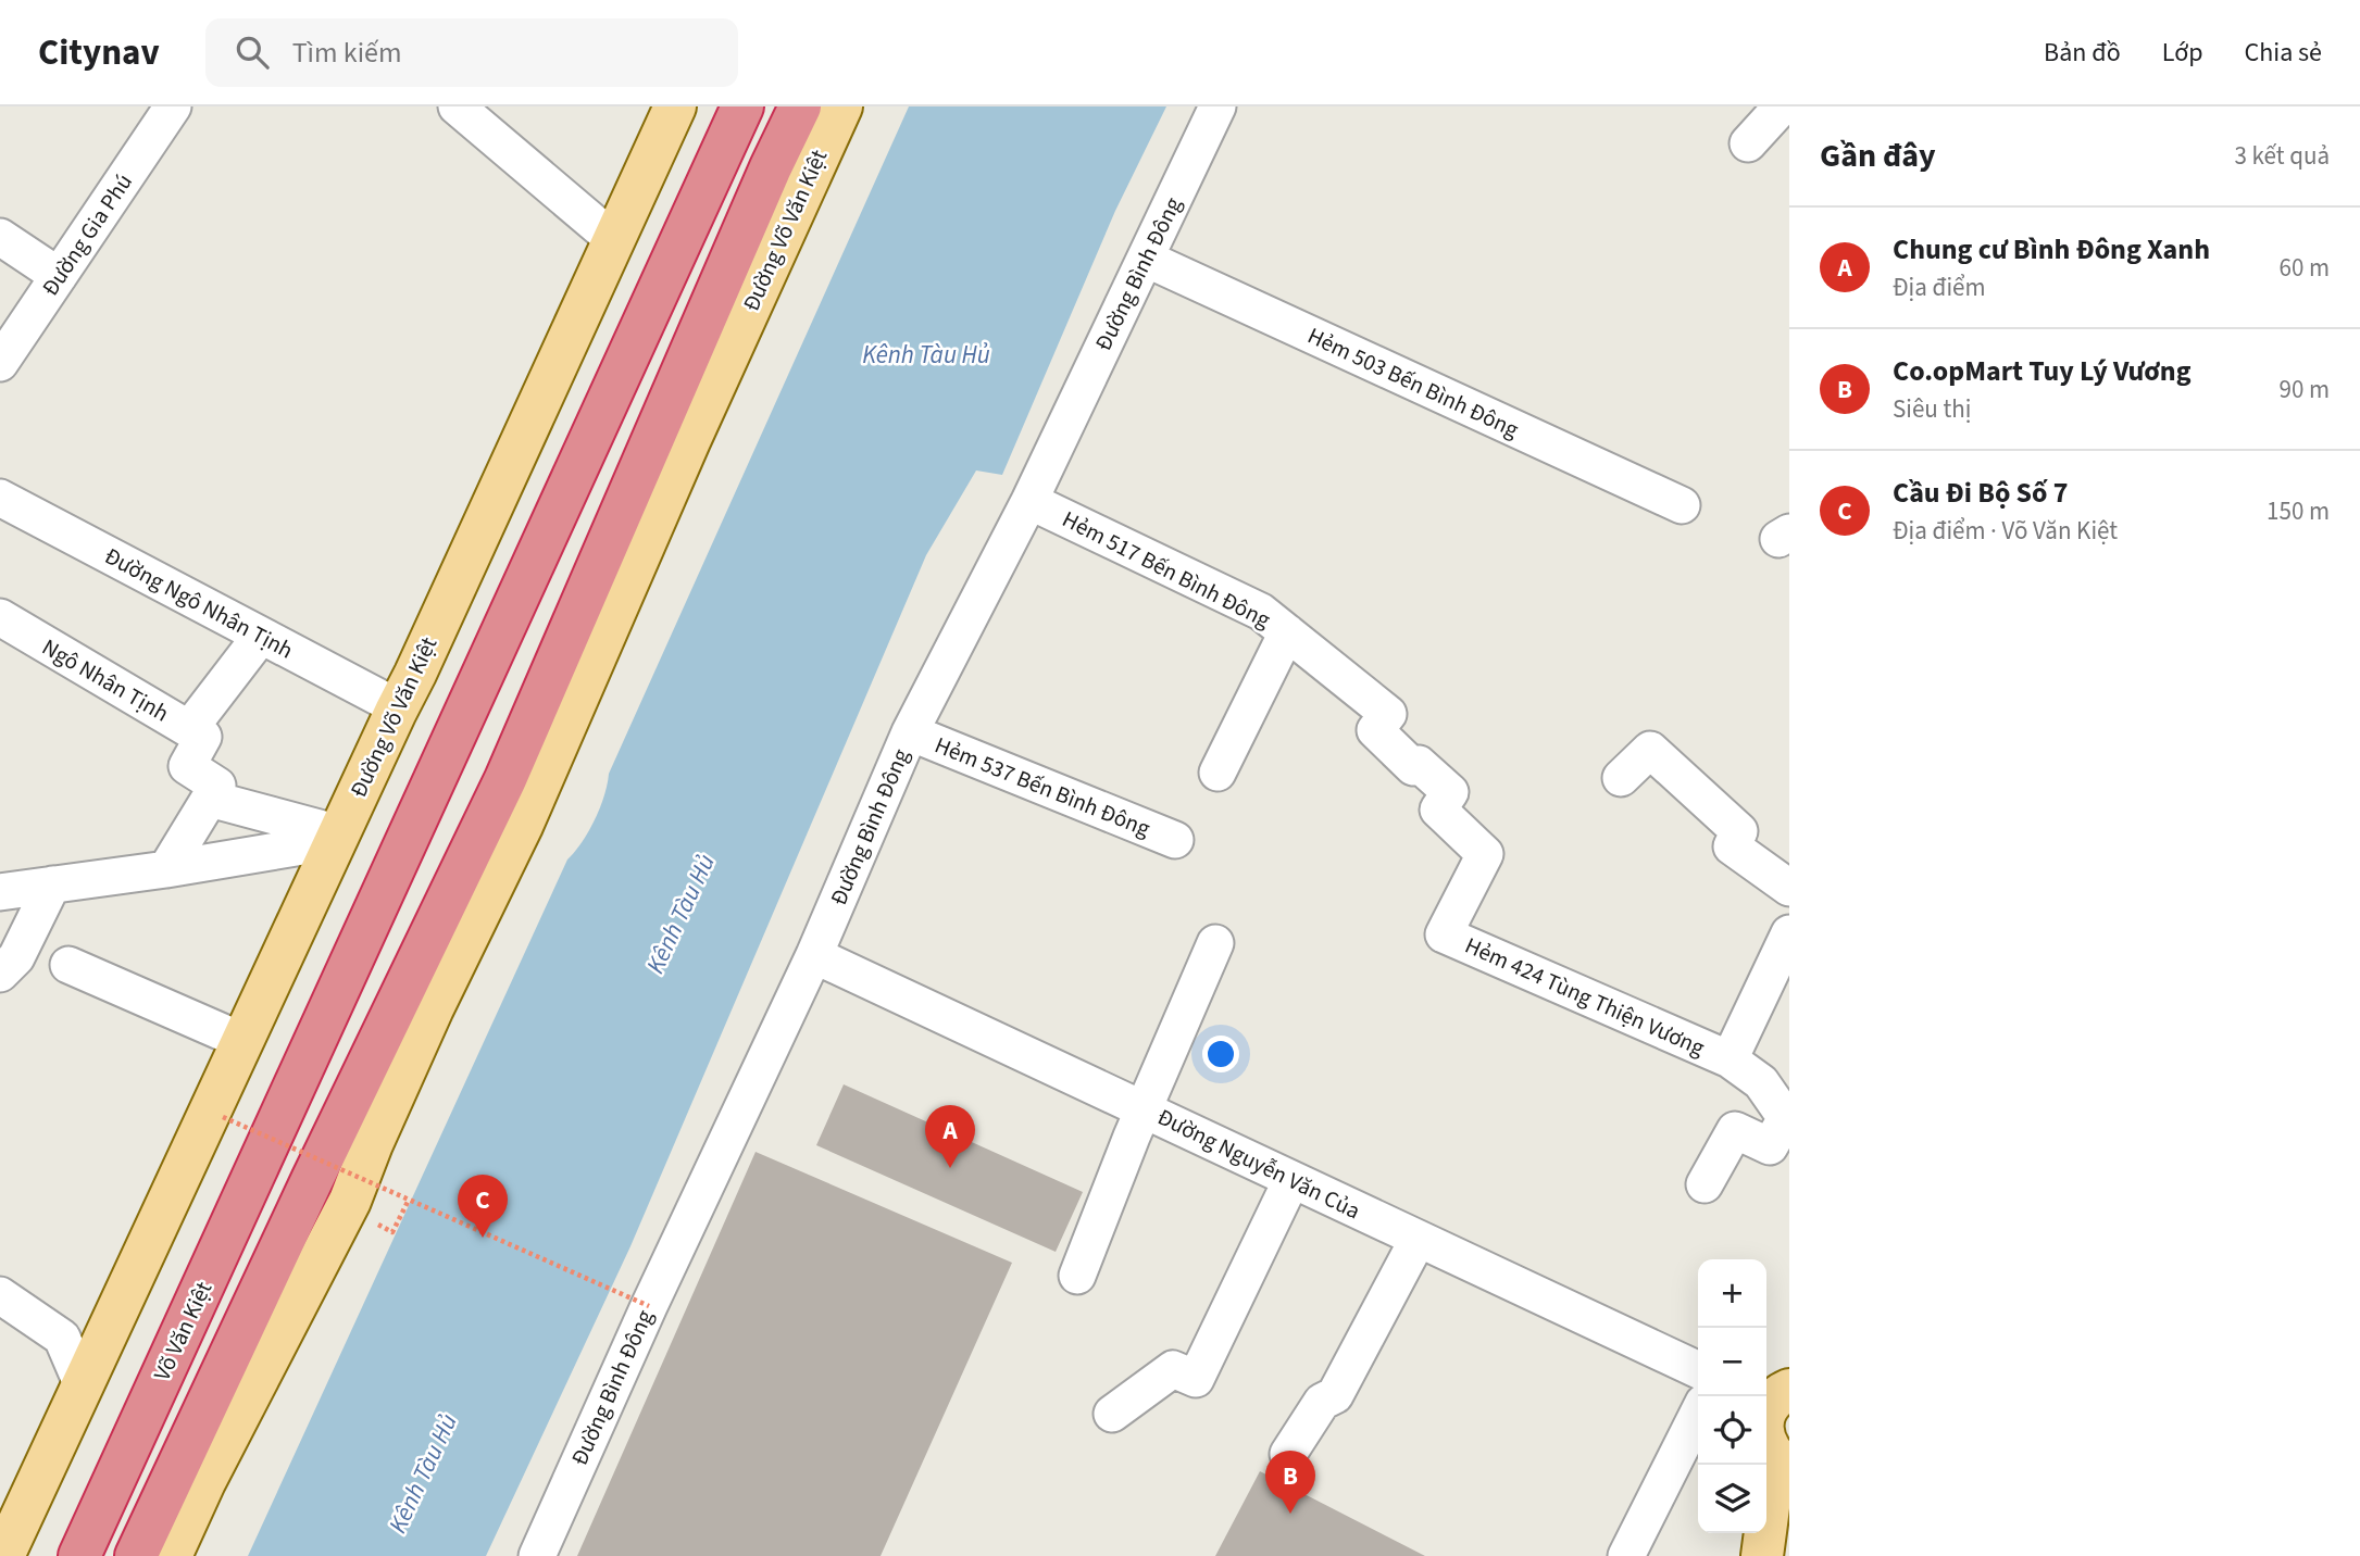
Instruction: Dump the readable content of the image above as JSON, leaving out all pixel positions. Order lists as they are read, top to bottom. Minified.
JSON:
{"streets":{"highway":["Đường Võ Văn Kiệt","Võ Văn Kiệt"],"street":["Đường Gia Phú","Đường Bình Đông","Hẻm 503 Bến Bình Đông","Hẻm 517 Bến Bình Đông","Đường Ngô Nhân Tịnh","Ngô Nhân Tịnh","Hẻm 537 Bến Bình Đông","Hẻm 424 Tùng Thiện Vương","Đường Nguyễn Văn Của"]},"crossings":[["Đường Võ Văn Kiệt","Đường Ngô Nhân Tịnh"],["Đường Bình Đông","Hẻm 503 Bến Bình Đông"],["Đường Bình Đông","Hẻm 517 Bến Bình Đông"],["Đường Bình Đông","Hẻm 537 Bến Bình Đông"],["Đường Bình Đông","Đường Nguyễn Văn Của"],["Hẻm 517 Bến Bình Đông","Hẻm 424 Tùng Thiện Vương"],["Đường Ngô Nhân Tịnh","Ngô Nhân Tịnh"]],"water":["Kênh Tàu Hủ"],"page":{"header":"Citynav","search":"Tìm kiếm","nav":["Bản đồ","Lớp","Chia sẻ"],"heading":["Gần đây","3 kết quả"],"list":[{"mark":"A","name":"Chung cư Bình Đông Xanh","note":"Địa điểm","value":"60 m"},{"mark":"B","name":"Co.opMart Tuy Lý Vương","note":"Siêu thị","value":"90 m"},{"mark":"C","name":"Cầu Đi Bộ Số 7","note":"Địa điểm · Võ Văn Kiệt","value":"150 m"}],"pins":["A","C","B"],"map_buttons":["+","−"]}}
